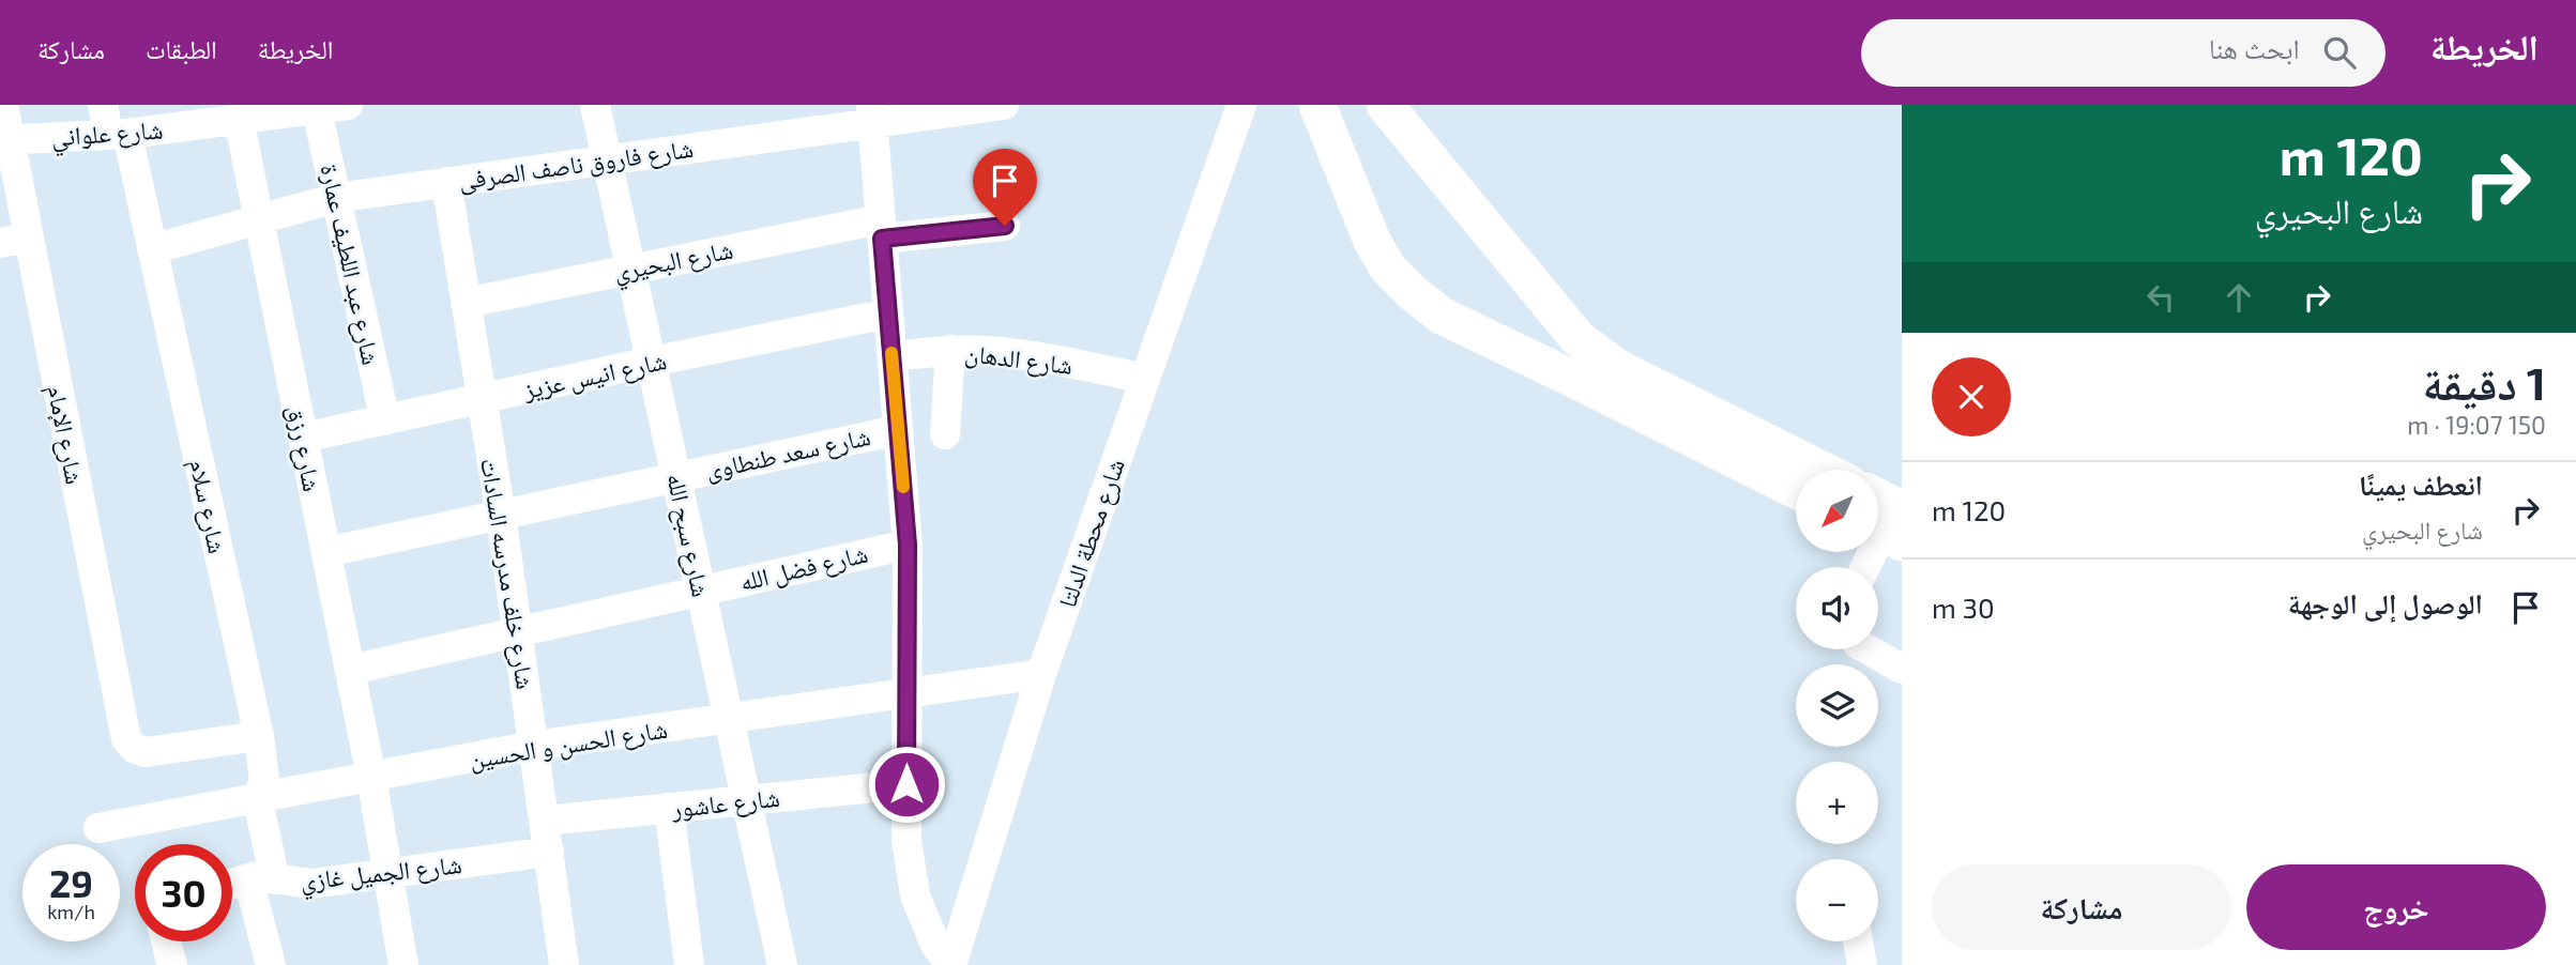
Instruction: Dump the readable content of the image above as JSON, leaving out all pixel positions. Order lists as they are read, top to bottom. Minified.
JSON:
{"streets":{"street":["شارع علواني","شارع فاروق ناصف الصرفى","شارع البحيري","شارع عبد اللطيف عمارة","شارع الدهان","شارع انيس عزيز","شارع الإمام","شارع رزق","شارع سعد طنطاوى","شارع سلام","شارع محطة الدلتا","شارع سبح الله","شارع فضل الله","شارع خلف مدرسه السادات","شارع الحسن و الحسين","شارع عاشور","شارع الجميل غازي"]},"crossings":[["شارع علواني","شارع عبد اللطيف عمارة"],["شارع علواني","شارع الإمام"],["شارع علواني","شارع رزق"],["شارع علواني","شارع سلام"],["شارع فاروق ناصف الصرفى","شارع عبد اللطيف عمارة"],["شارع فاروق ناصف الصرفى","شارع رزق"],["شارع فاروق ناصف الصرفى","شارع سلام"],["شارع فاروق ناصف الصرفى","شارع سبح الله"],["شارع فاروق ناصف الصرفى","شارع خلف مدرسه السادات"],["شارع البحيري","شارع سبح الله"],["شارع البحيري","شارع خلف مدرسه السادات"],["شارع عبد اللطيف عمارة","شارع انيس عزيز"],["شارع الدهان","شارع محطة الدلتا"],["شارع انيس عزيز","شارع رزق"],["شارع انيس عزيز","شارع سبح الله"],["شارع انيس عزيز","شارع خلف مدرسه السادات"],["شارع الإمام","شارع سلام"],["شارع رزق","شارع سعد طنطاوى"],["شارع رزق","شارع فضل الله"],["شارع رزق","شارع الحسن و الحسين"],["شارع رزق","شارع الجميل غازي"],["شارع سعد طنطاوى","شارع سبح الله"],["شارع سعد طنطاوى","شارع خلف مدرسه السادات"],["شارع سلام","شارع الحسن و الحسين"],["شارع سلام","شارع الجميل غازي"],["شارع محطة الدلتا","شارع الحسن و الحسين"],["شارع سبح الله","شارع فضل الله"],["شارع سبح الله","شارع الحسن و الحسين"],["شارع سبح الله","شارع عاشور"],["شارع فضل الله","شارع خلف مدرسه السادات"],["شارع خلف مدرسه السادات","شارع الحسن و الحسين"],["شارع خلف مدرسه السادات","شارع عاشور"],["شارع خلف مدرسه السادات","شارع الجميل غازي"]],"north":"bottom left","page":{"header":"الخريطة","search":"ابحث هنا","nav":["الخريطة","الطبقات","مشاركة"],"turn":["120 m","شارع البحيري"],"heading":["1 دقيقة","150 m · 19:07"],"list":[{"name":"انعطف يمينًا","note":"شارع البحيري","value":"120 m"},{"name":"الوصول إلى الوجهة","value":"30 m"}],"map_buttons":["+","−"],"speed":"29 km/h","limit":"30","buttons":["خروج","مشاركة"]}}
